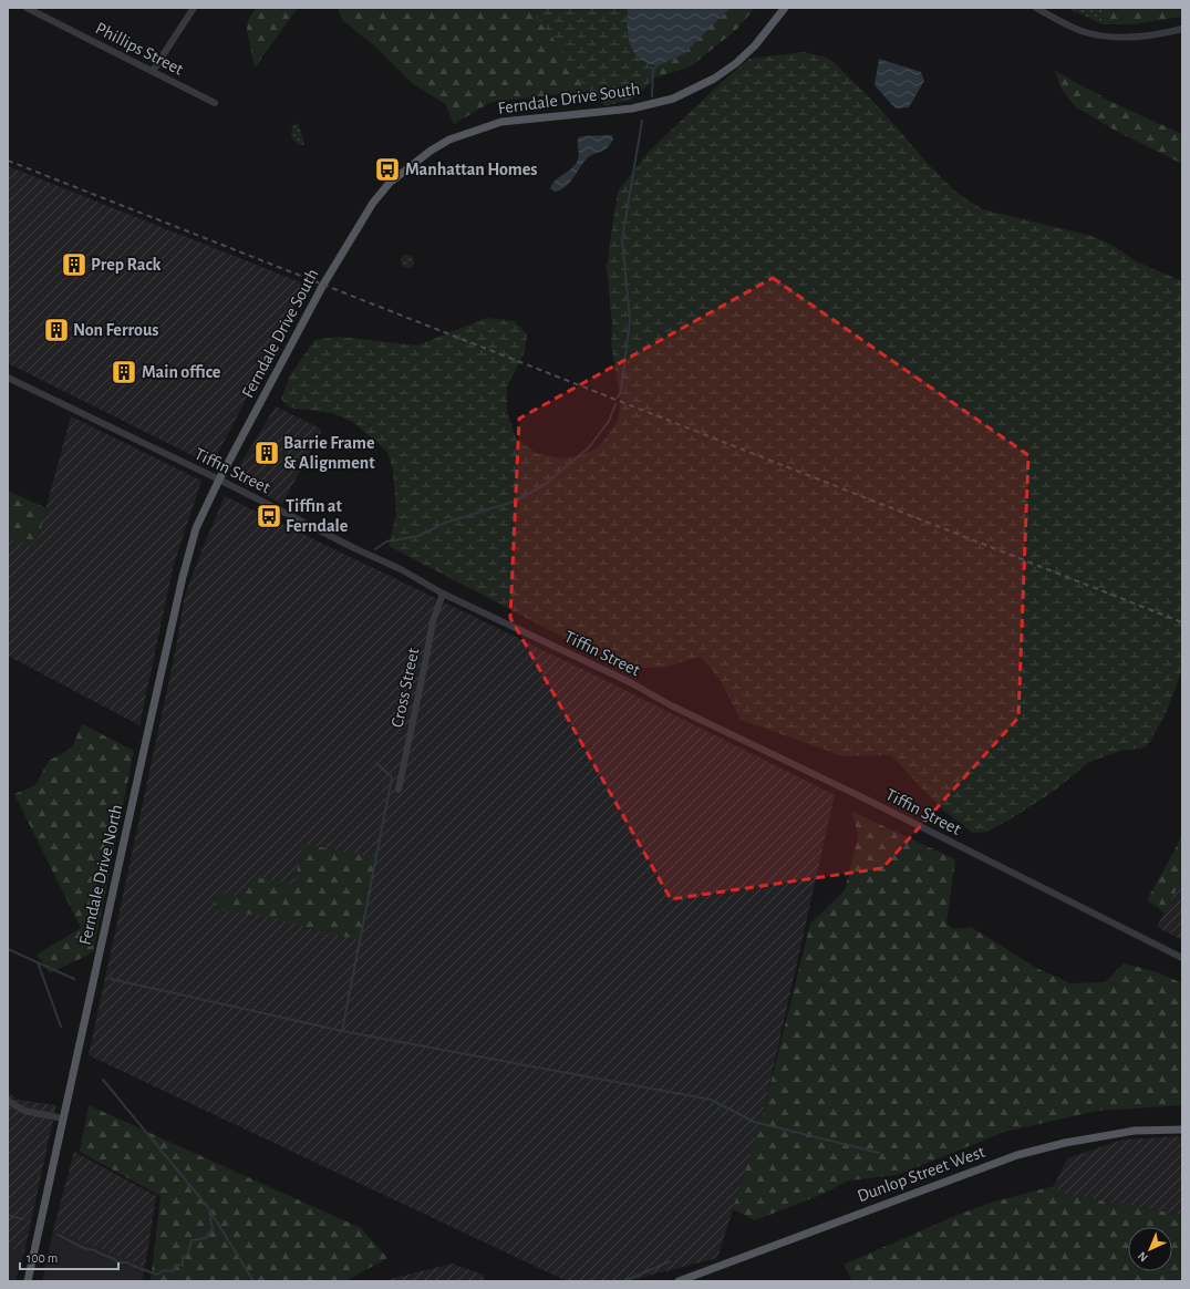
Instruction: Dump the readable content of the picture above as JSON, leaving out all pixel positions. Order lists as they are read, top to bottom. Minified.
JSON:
{"streets":{"main road":["Ferndale Drive South","Ferndale Drive North","Dunlop Street West"],"street":["Phillips Street","Tiffin Street","Cross Street"]},"crossings":[["Ferndale Drive South","Tiffin Street"],["Ferndale Drive South","Ferndale Drive North"],["Tiffin Street","Cross Street"],["Tiffin Street","Ferndale Drive North"]],"places":{"bus stop":["Manhattan Homes","Tiffin at Ferndale"],"building":["Prep Rack","Non Ferrous","Main office","Barrie Frame & Alignment"]},"scale_bar":"100 m","north":"bottom left"}
